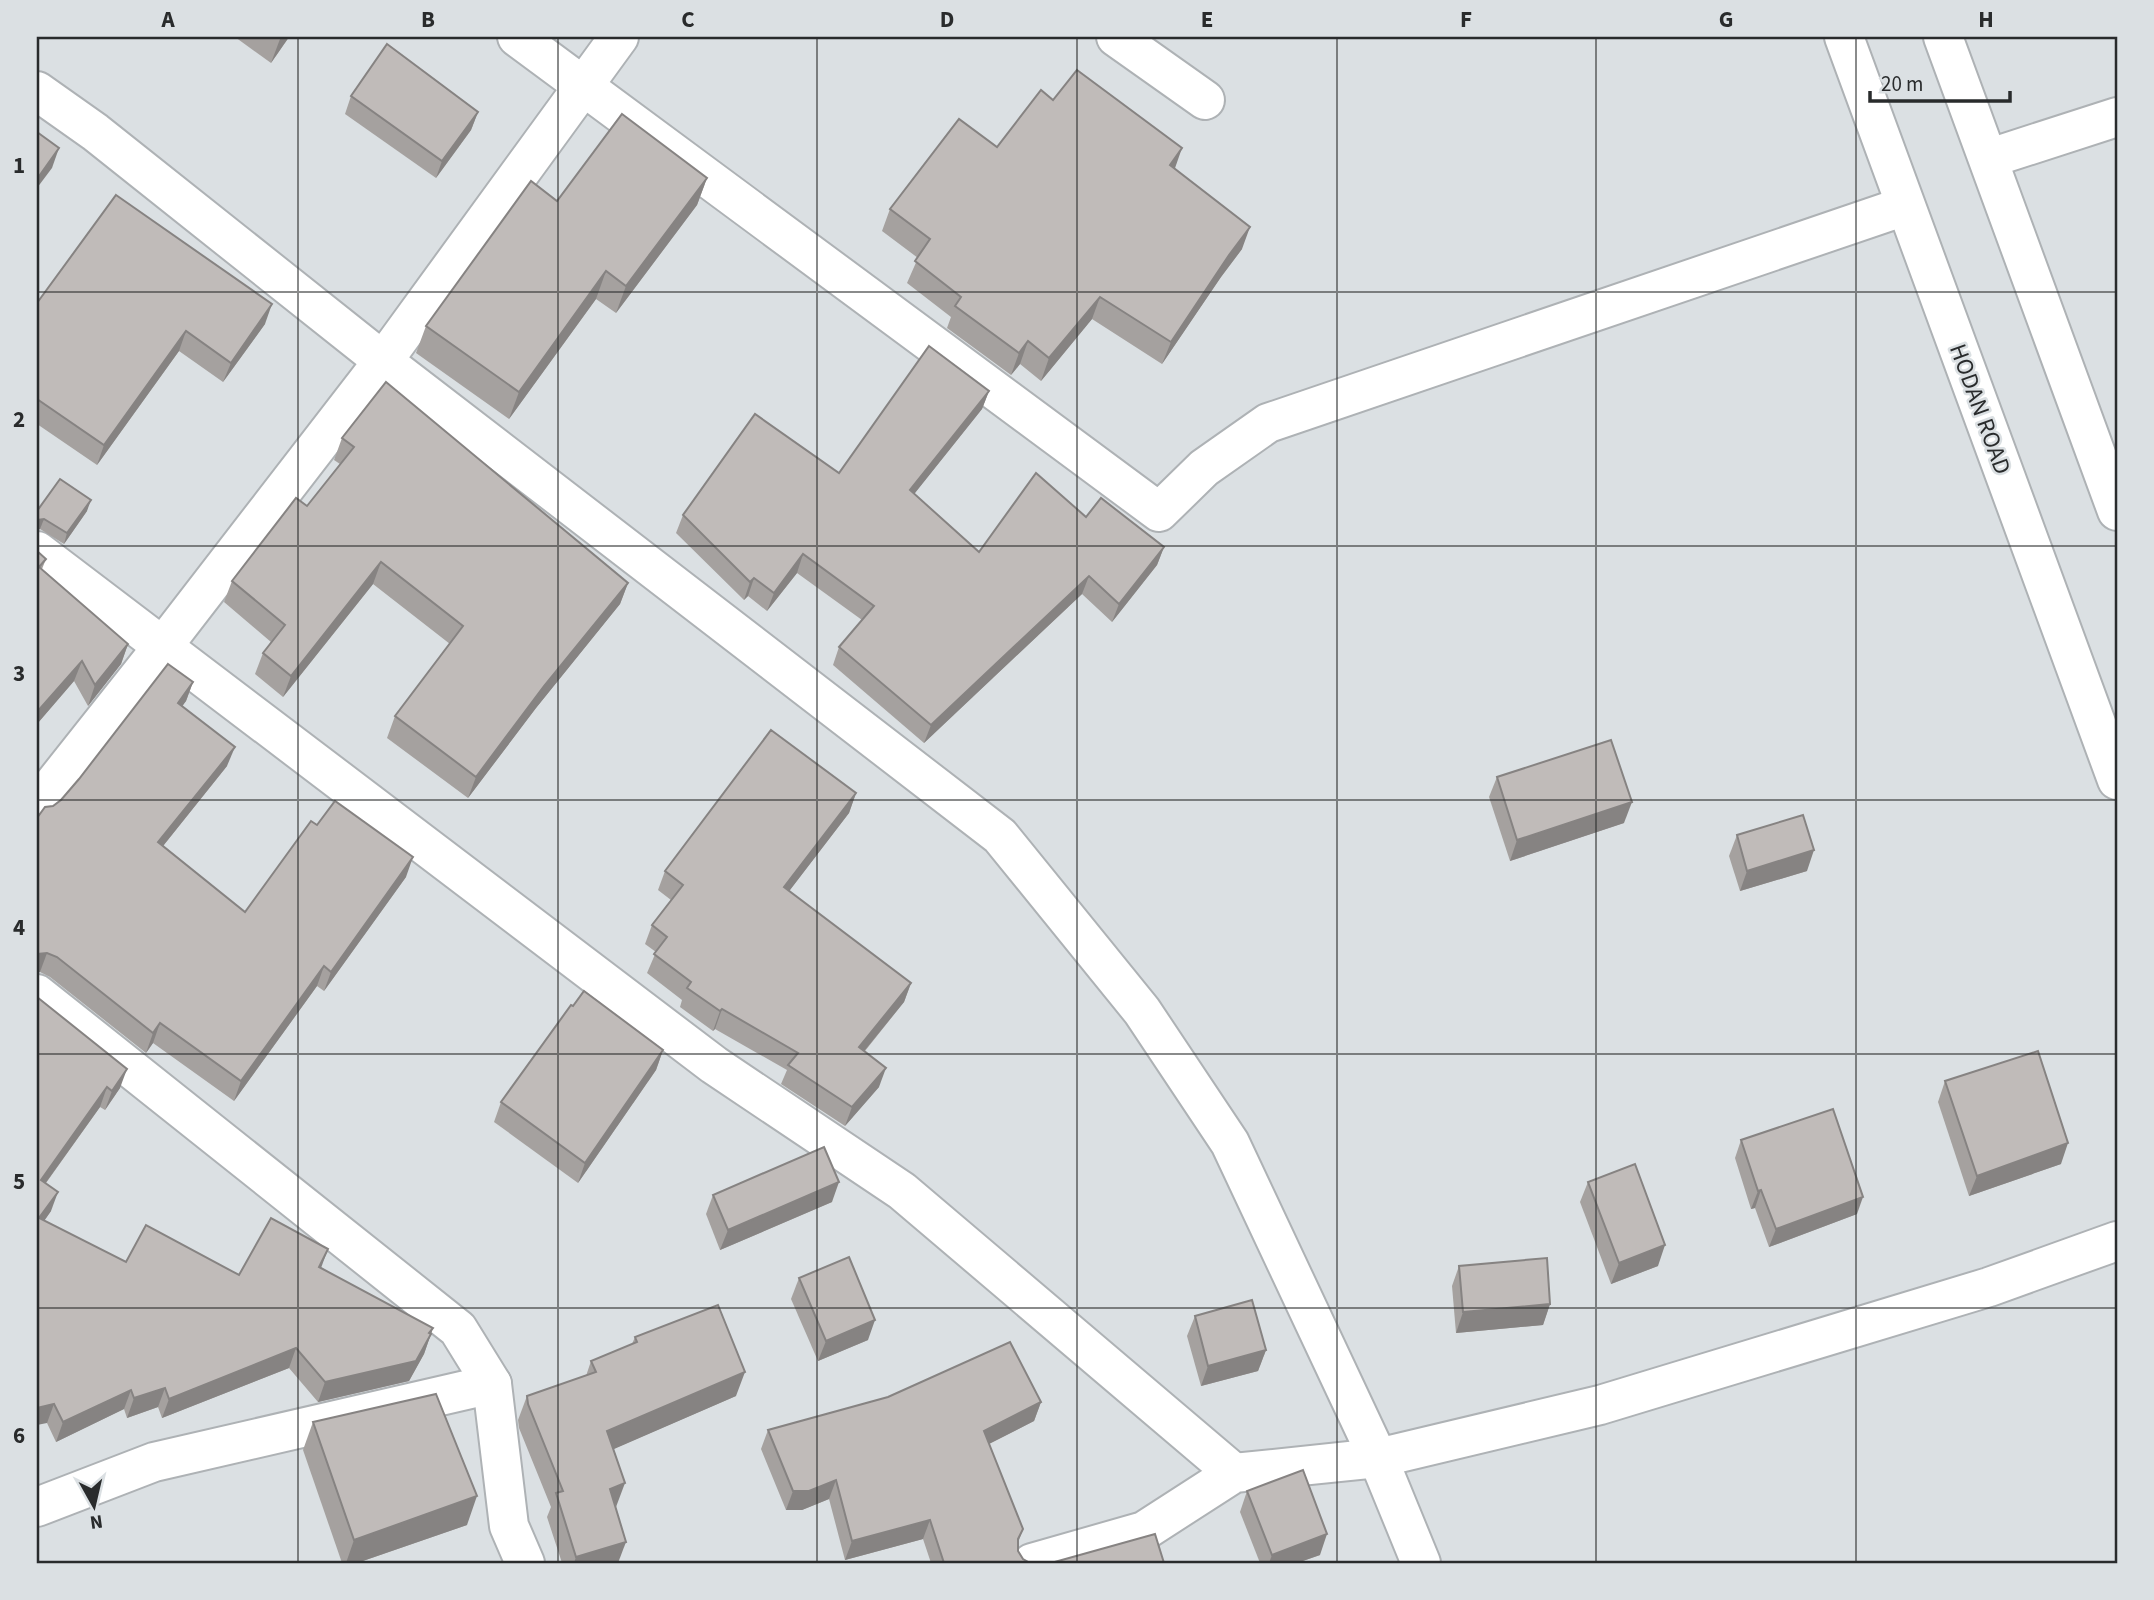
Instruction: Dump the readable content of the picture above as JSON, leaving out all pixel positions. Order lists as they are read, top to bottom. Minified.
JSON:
{"streets":{"street":["HODAN ROAD"]},"scale_bar":"20 m","north":"bottom","grid":{"columns":["A","B","C","D","E","F","G","H"],"rows":["1","2","3","4","5","6"]}}
